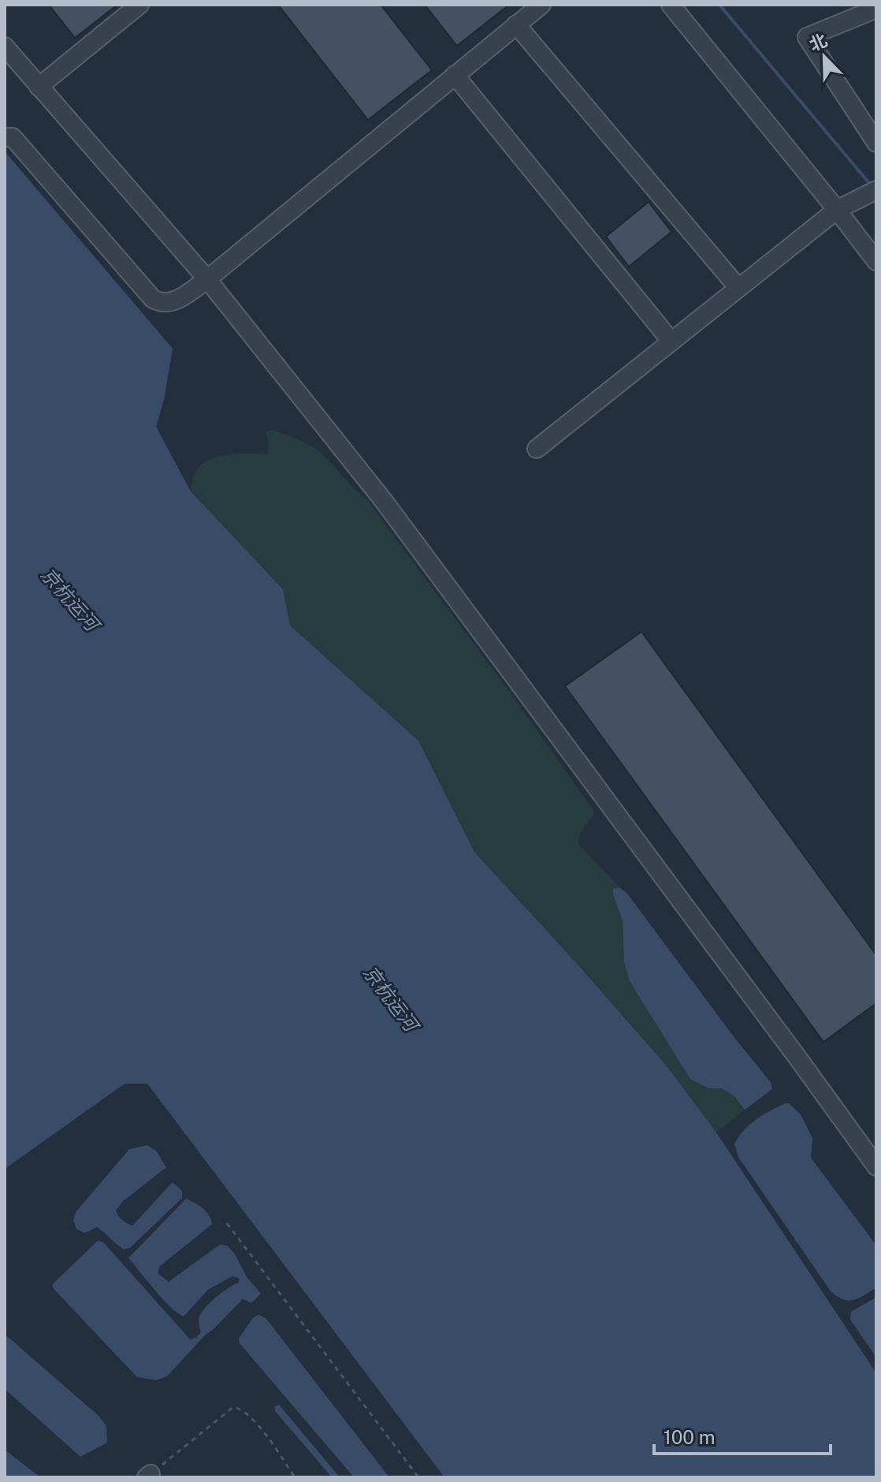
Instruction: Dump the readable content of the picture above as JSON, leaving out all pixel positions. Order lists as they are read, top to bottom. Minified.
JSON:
{"water":["京杭运河"],"scale_bar":"100 m","north":"top left"}
